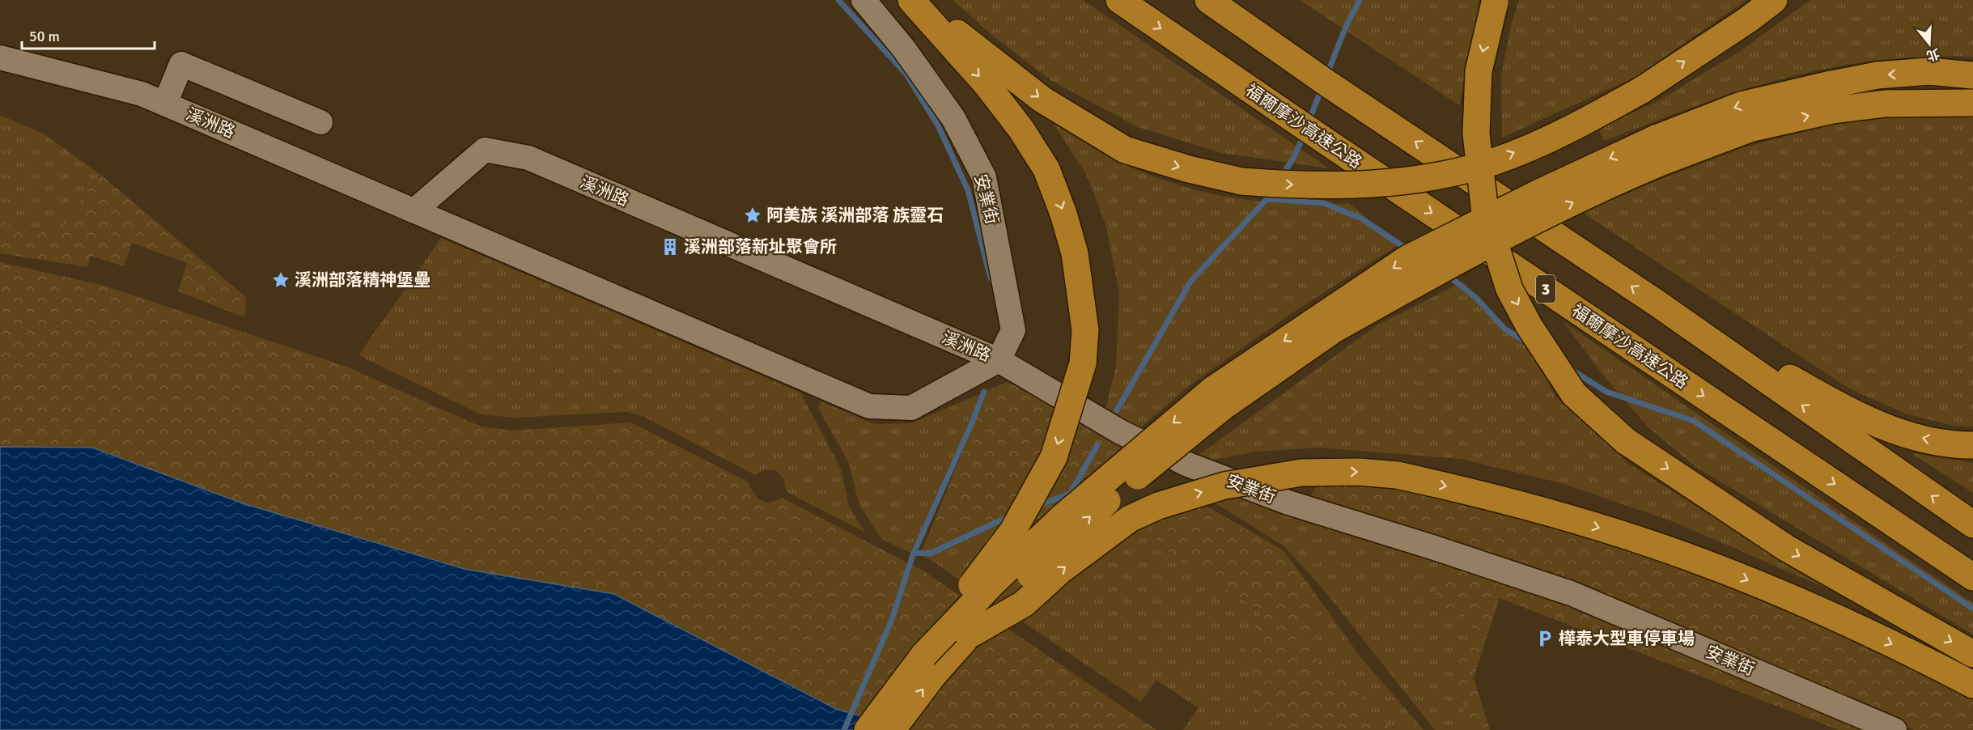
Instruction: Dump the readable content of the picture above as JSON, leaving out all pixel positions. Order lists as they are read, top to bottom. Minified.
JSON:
{"streets":{"highway":["福爾摩沙高速公路","3"],"street":["溪洲路","安業街"]},"crossings":[["溪洲路","安業街"]],"places":{"place":["阿美族 溪洲部落 族靈石","溪洲部落精神堡壘"],"building":["溪洲部落新址聚會所"],"parking":["樺泰大型車停車場"]},"scale_bar":"50 m","north":"bottom"}
